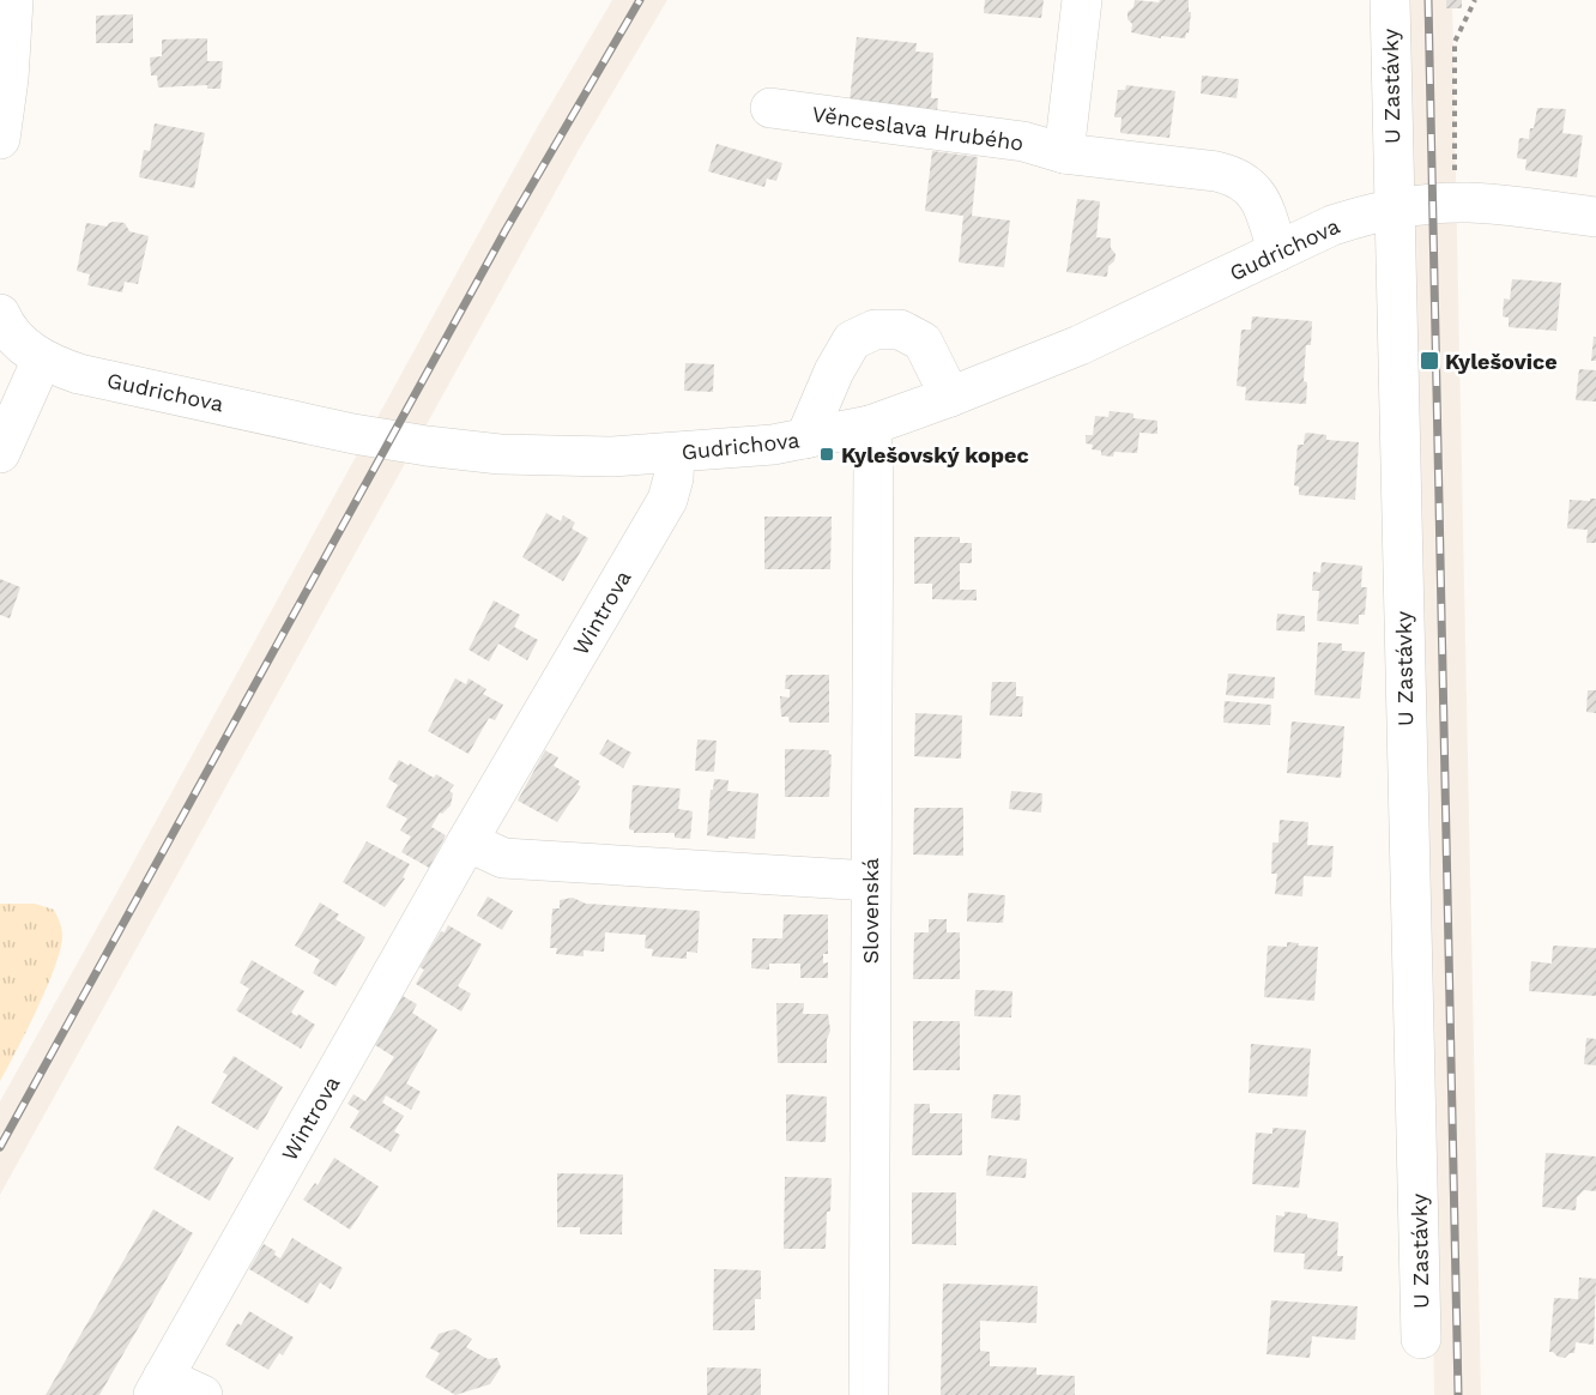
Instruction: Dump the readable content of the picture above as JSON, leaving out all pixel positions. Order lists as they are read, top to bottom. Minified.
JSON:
{"streets":{"street":["U Zastávky","Věnceslava Hrubého","Gudrichova","Wintrova","Slovenská"]},"crossings":[["U Zastávky","Gudrichova"],["Věnceslava Hrubého","Gudrichova"],["Gudrichova","Wintrova"],["Gudrichova","Slovenská"]],"places":{"transit":["Kylešovice","Kylešovský kopec"]}}
